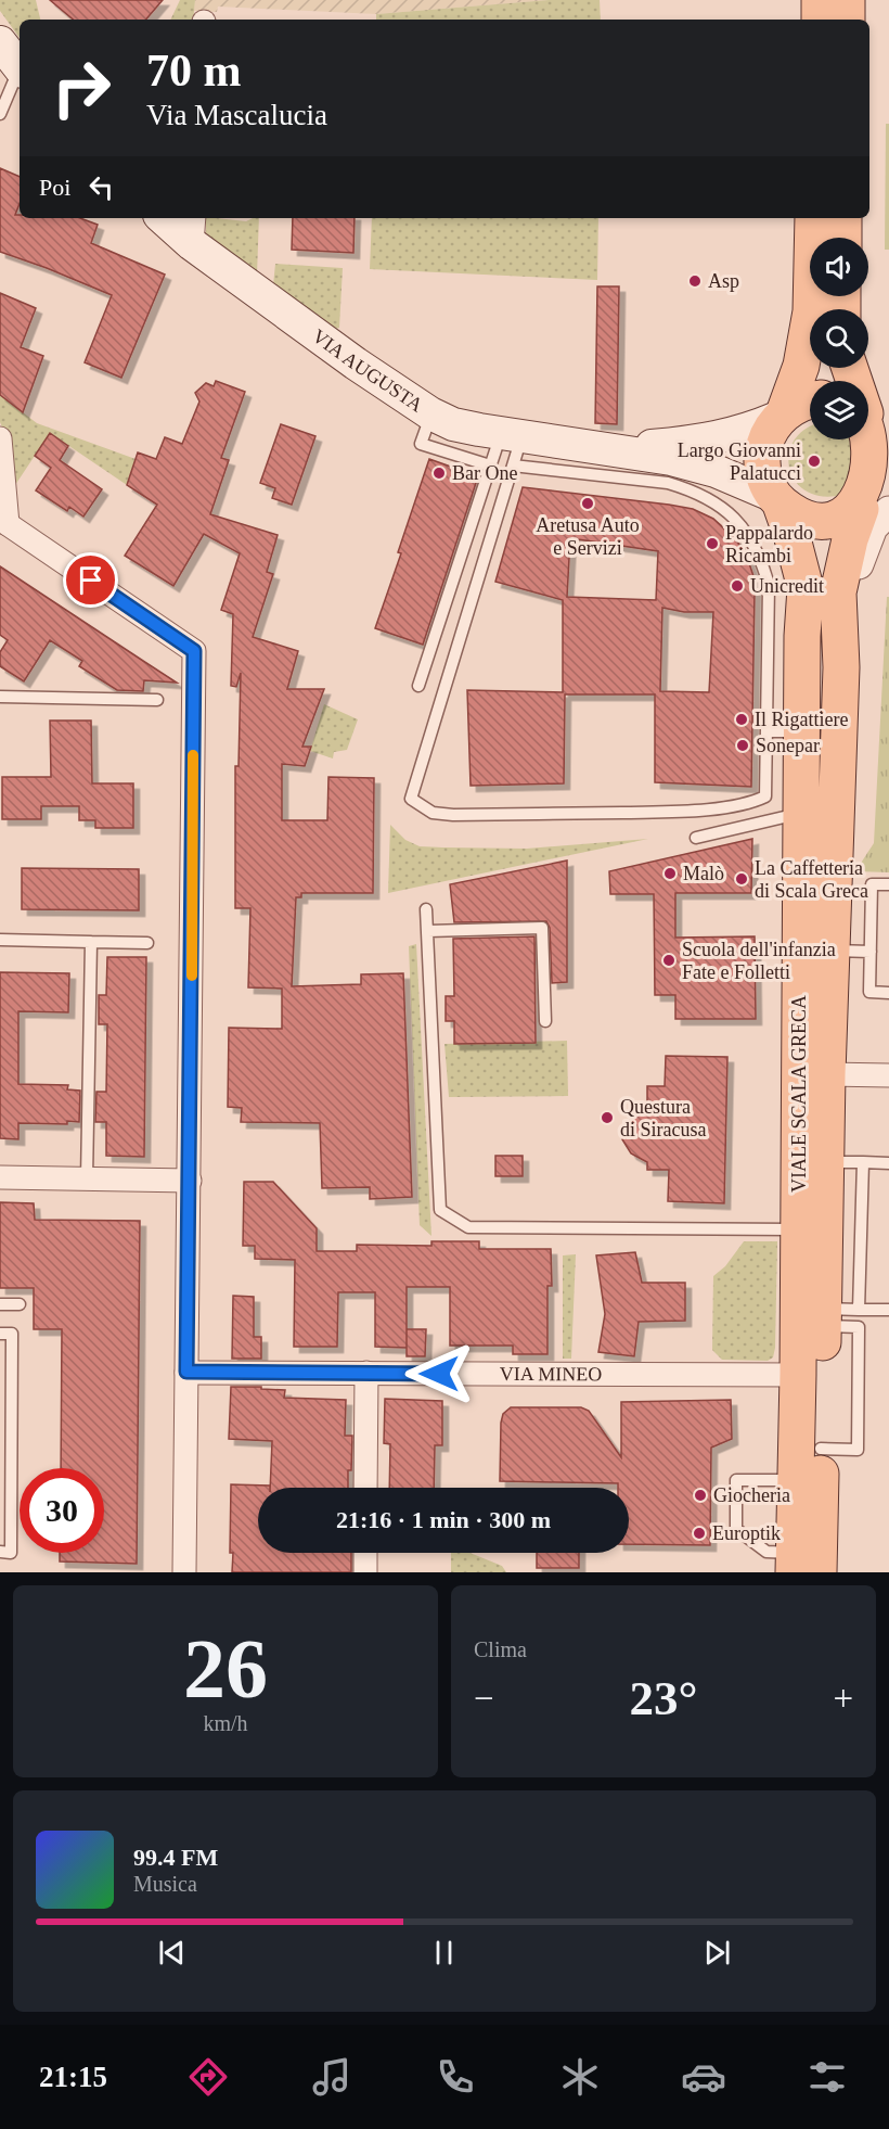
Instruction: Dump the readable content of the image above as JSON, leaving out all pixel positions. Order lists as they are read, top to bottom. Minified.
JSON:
{"streets":{"main road":["VIA AUGUSTA","VIALE SCALA GRECA"],"street":["VIA MINEO"]},"crossings":[["VIALE SCALA GRECA","VIA MINEO"]],"places":["Asp","Largo Giovanni Palatucci","Bar One","Aretusa Auto e Servizi","Pappalardo Ricambi","Unicredit","Il Rigattiere","Sonepar","Malò","La Caffetteria di Scala Greca","Scuola dell'infanzia Fate e Folletti","Questura di Siracusa","Giocheria","Europtik"],"page":{"turn":["70 m","Via Mascalucia"],"then":"Poi","limit":"30","trip":"21:16 · 1 min · 300 m","tile":[["26","km/h"],"Clima"],"heat":["−","23°","+"],"song":["99.4 FM","Musica"],"tabs":"21:15"}}
